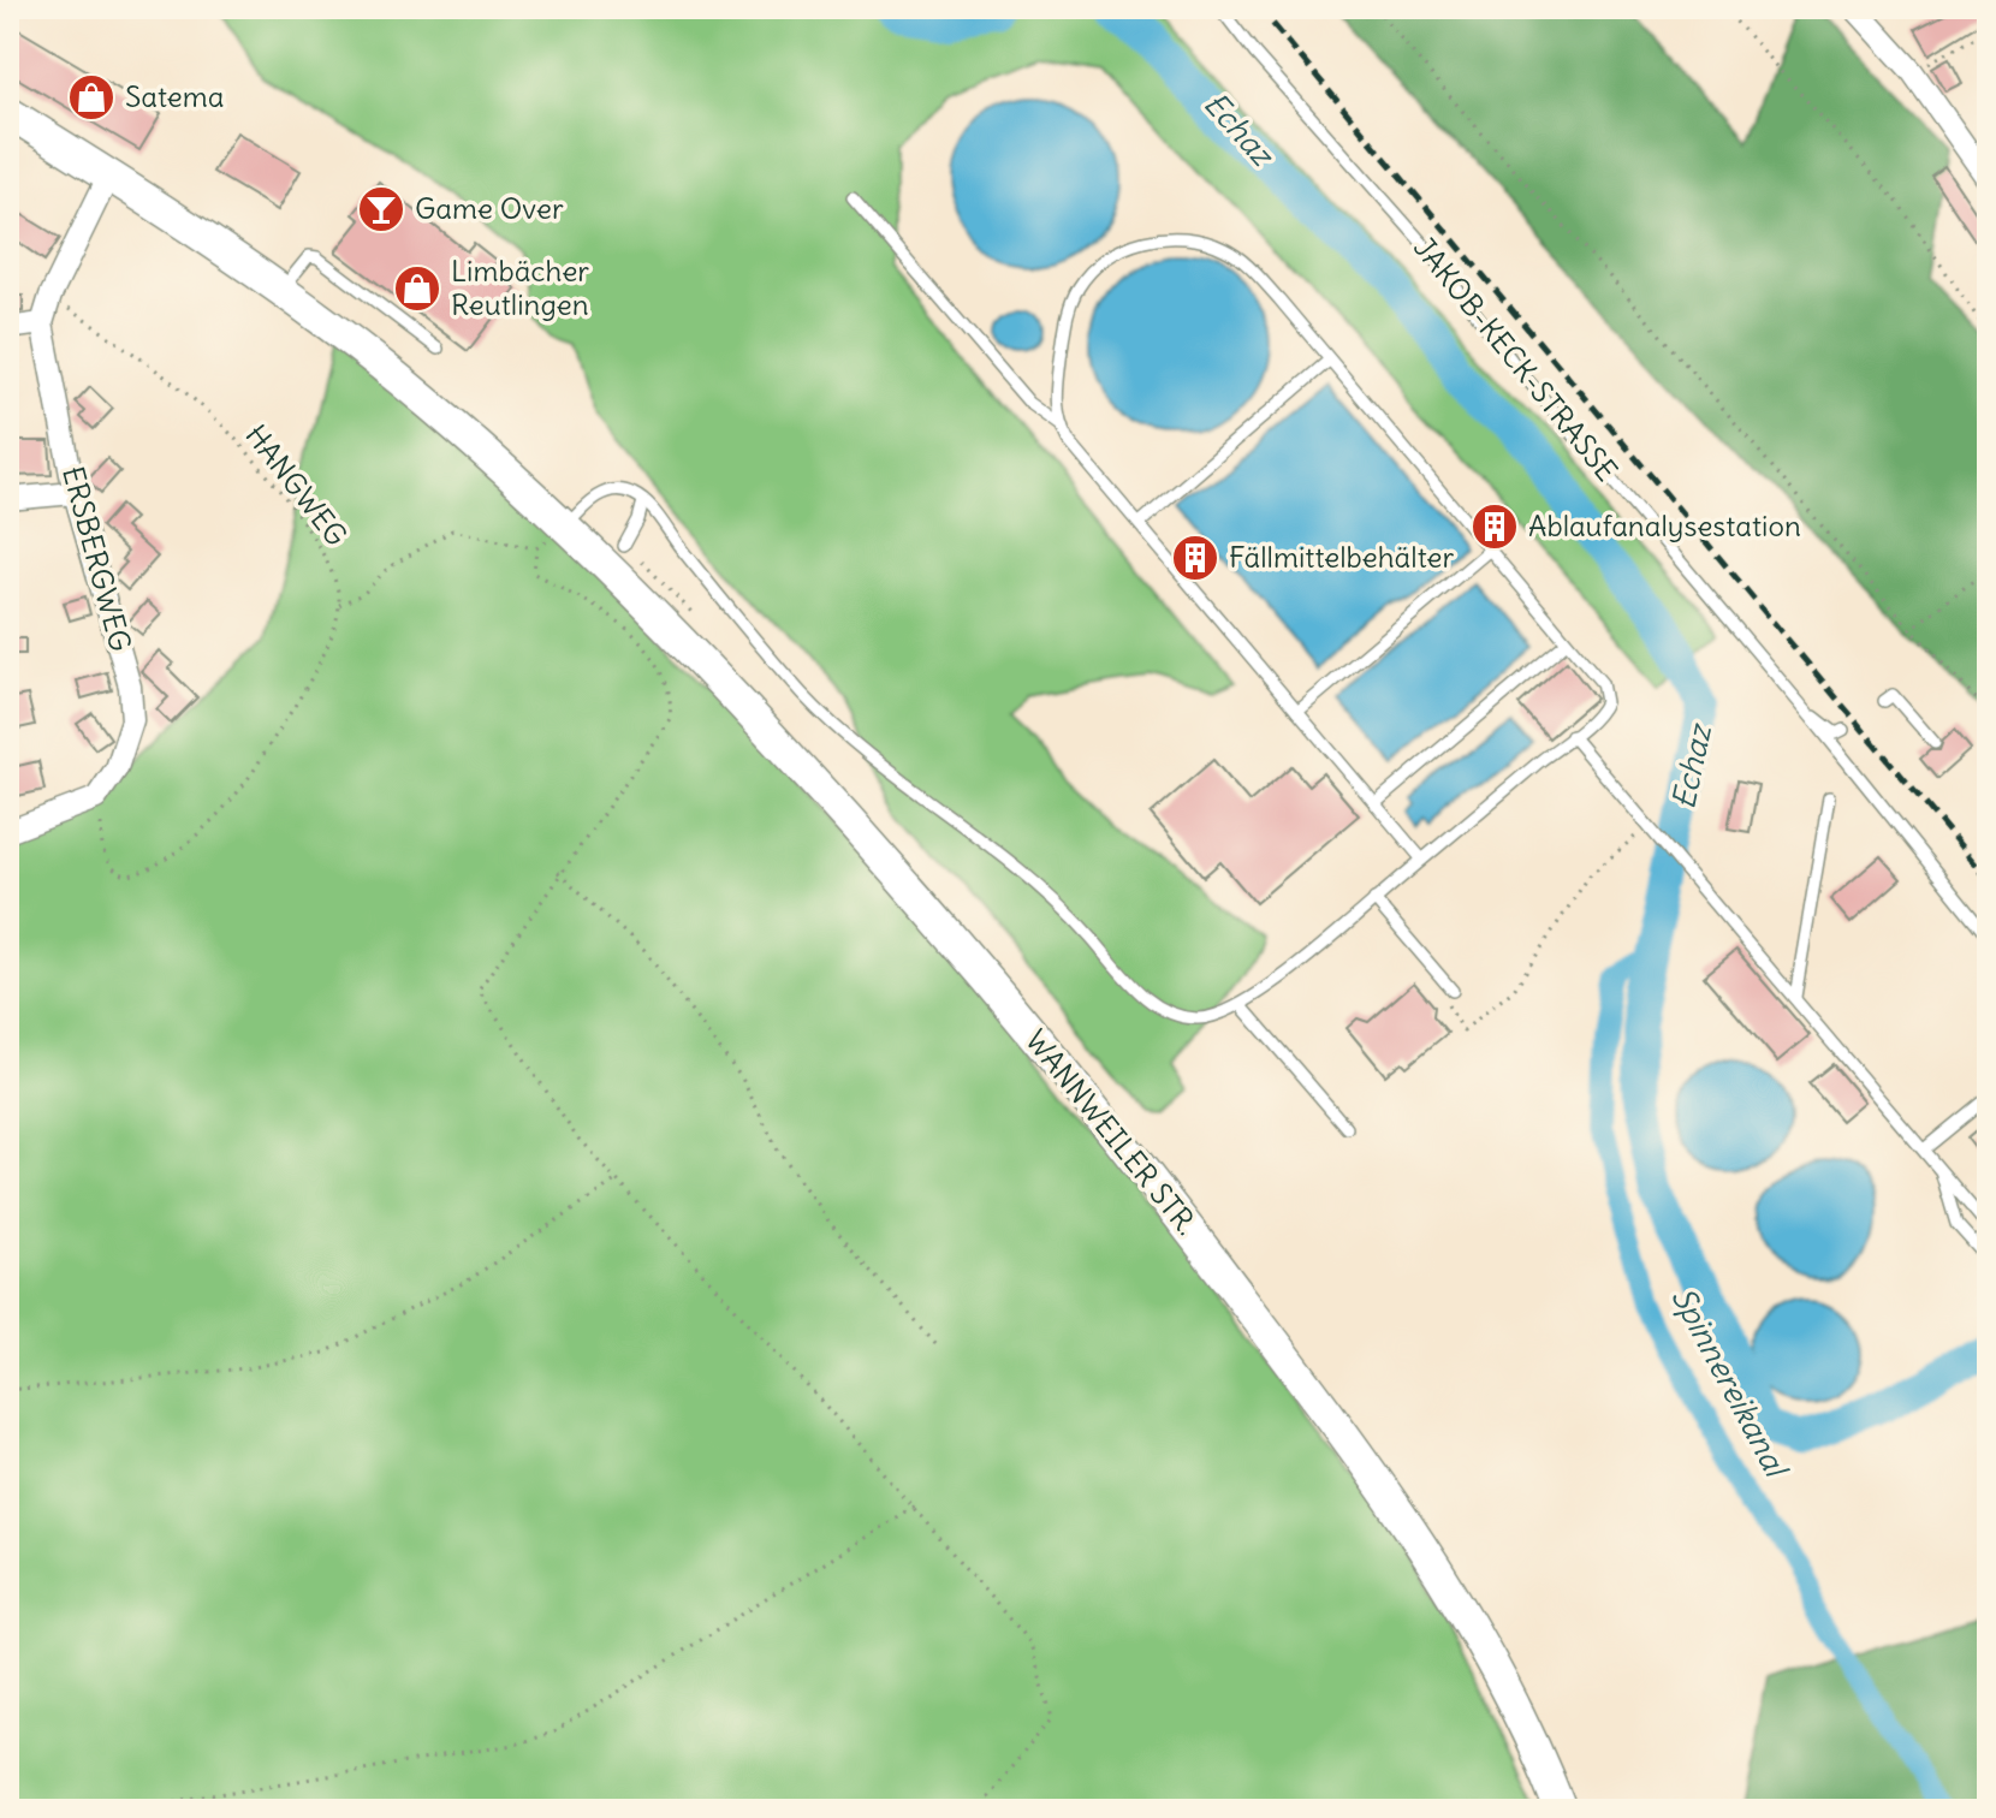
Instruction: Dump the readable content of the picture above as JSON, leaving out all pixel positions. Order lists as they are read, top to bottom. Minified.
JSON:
{"streets":{"main road":["WANNWEILER STR."],"street":["ERSBERGWEG"],"lane":["JAKOB-KECK-STRASSE"],"path":["HANGWEG"]},"crossings":[["HANGWEG","ERSBERGWEG"],["ERSBERGWEG","WANNWEILER STR."]],"water":["Echaz","Spinnereikanal"],"places":{"shop":["Satema","Limbächer Reutlingen"],"bar":["Game Over"],"building":["Ablaufanalysestation","Fällmittelbehälter"]}}
